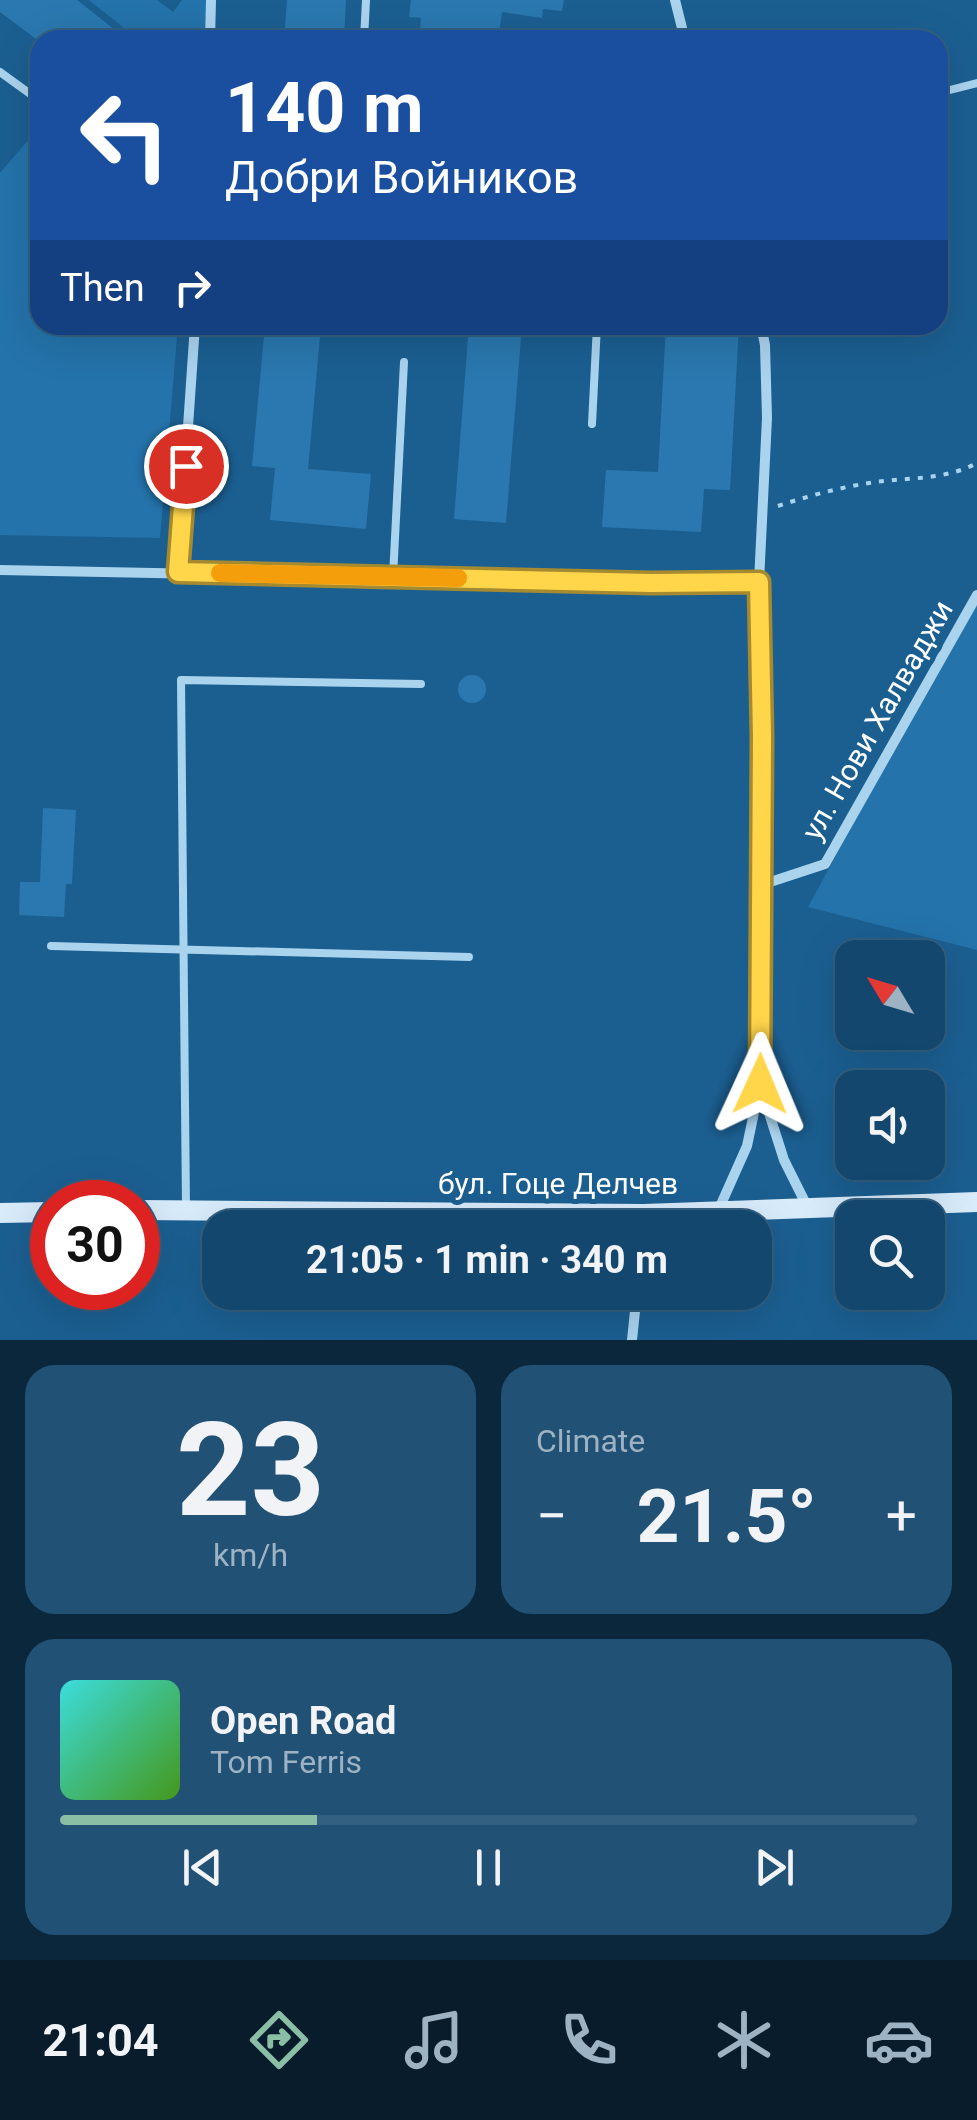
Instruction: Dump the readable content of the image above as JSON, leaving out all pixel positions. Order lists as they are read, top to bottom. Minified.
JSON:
{"streets":{"main road":["бул. Гоце Делчев"],"street":["ул. Нови Халваджи"]},"north":"top left","page":{"turn":["140 m","Добри Войников"],"then":"Then","limit":"30","trip":"21:05 · 1 min · 340 m","tile":[["23","km/h"],"Climate"],"heat":["−","21.5°","+"],"song":["Open Road","Tom Ferris"],"tabs":"21:04"}}
